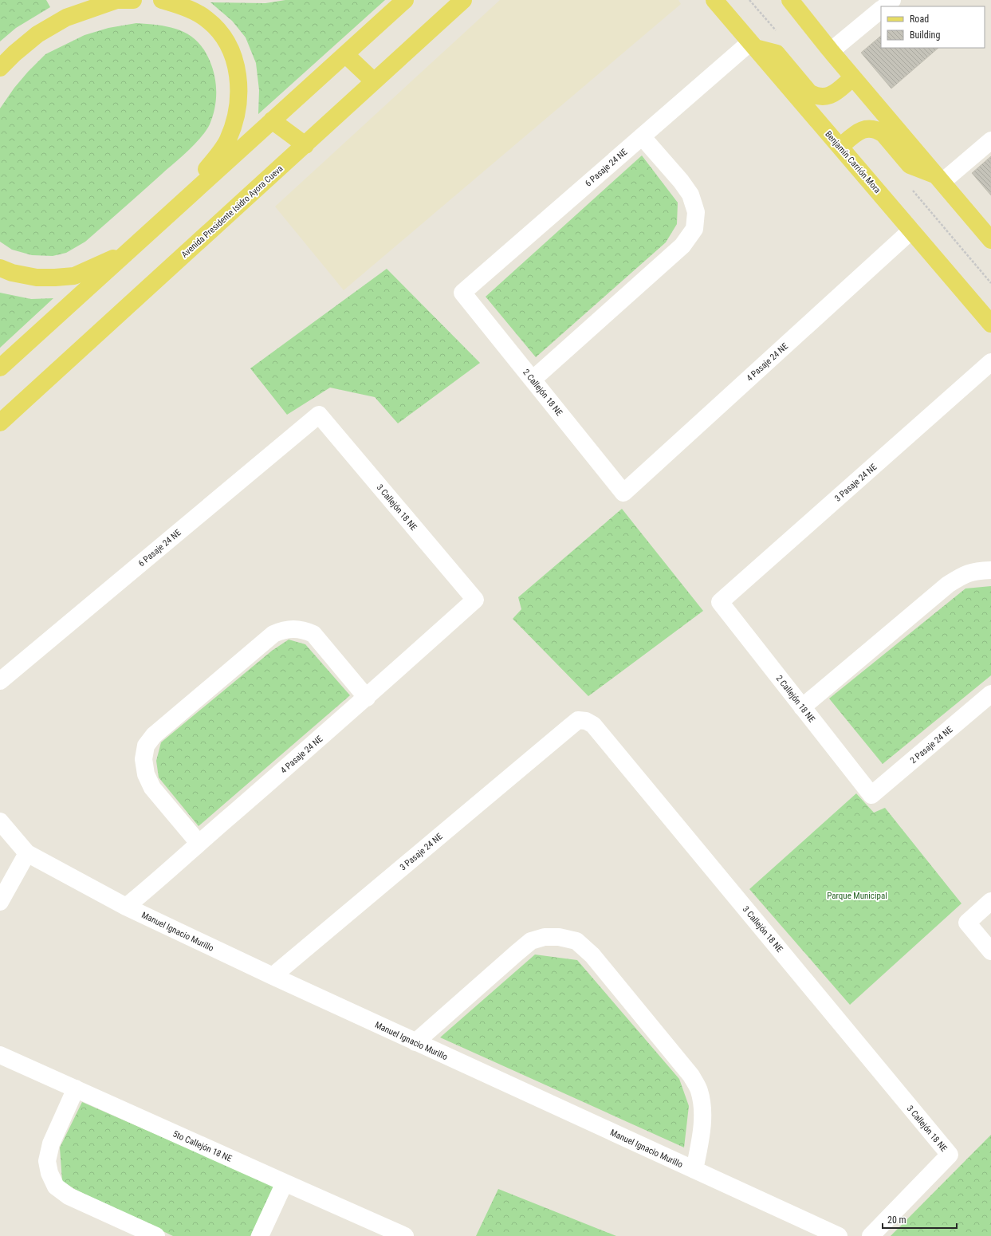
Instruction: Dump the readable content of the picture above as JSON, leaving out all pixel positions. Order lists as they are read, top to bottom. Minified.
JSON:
{"streets":{"main road":["Benjamín Carrión Mora","Avenida Presidente Isidro Ayora Cueva"],"street":["6 Pasaje 24 NE","4 Pasaje 24 NE","2 Callejón 18 NE","3 Pasaje 24 NE","3 Callejón 18 NE","2 Pasaje 24 NE","Manuel Ignacio Murillo","5to Callejón 18 NE"]},"crossings":[["Benjamín Carrión Mora","6 Pasaje 24 NE"],["Benjamín Carrión Mora","4 Pasaje 24 NE"],["6 Pasaje 24 NE","2 Callejón 18 NE"],["6 Pasaje 24 NE","3 Callejón 18 NE"],["4 Pasaje 24 NE","2 Callejón 18 NE"],["4 Pasaje 24 NE","3 Callejón 18 NE"],["4 Pasaje 24 NE","Manuel Ignacio Murillo"],["2 Callejón 18 NE","3 Pasaje 24 NE"],["2 Callejón 18 NE","2 Pasaje 24 NE"],["3 Pasaje 24 NE","3 Callejón 18 NE"],["3 Pasaje 24 NE","Manuel Ignacio Murillo"]],"parks":["Parque Municipal"],"legend":["Road","Building"],"scale_bar":"20 m"}
